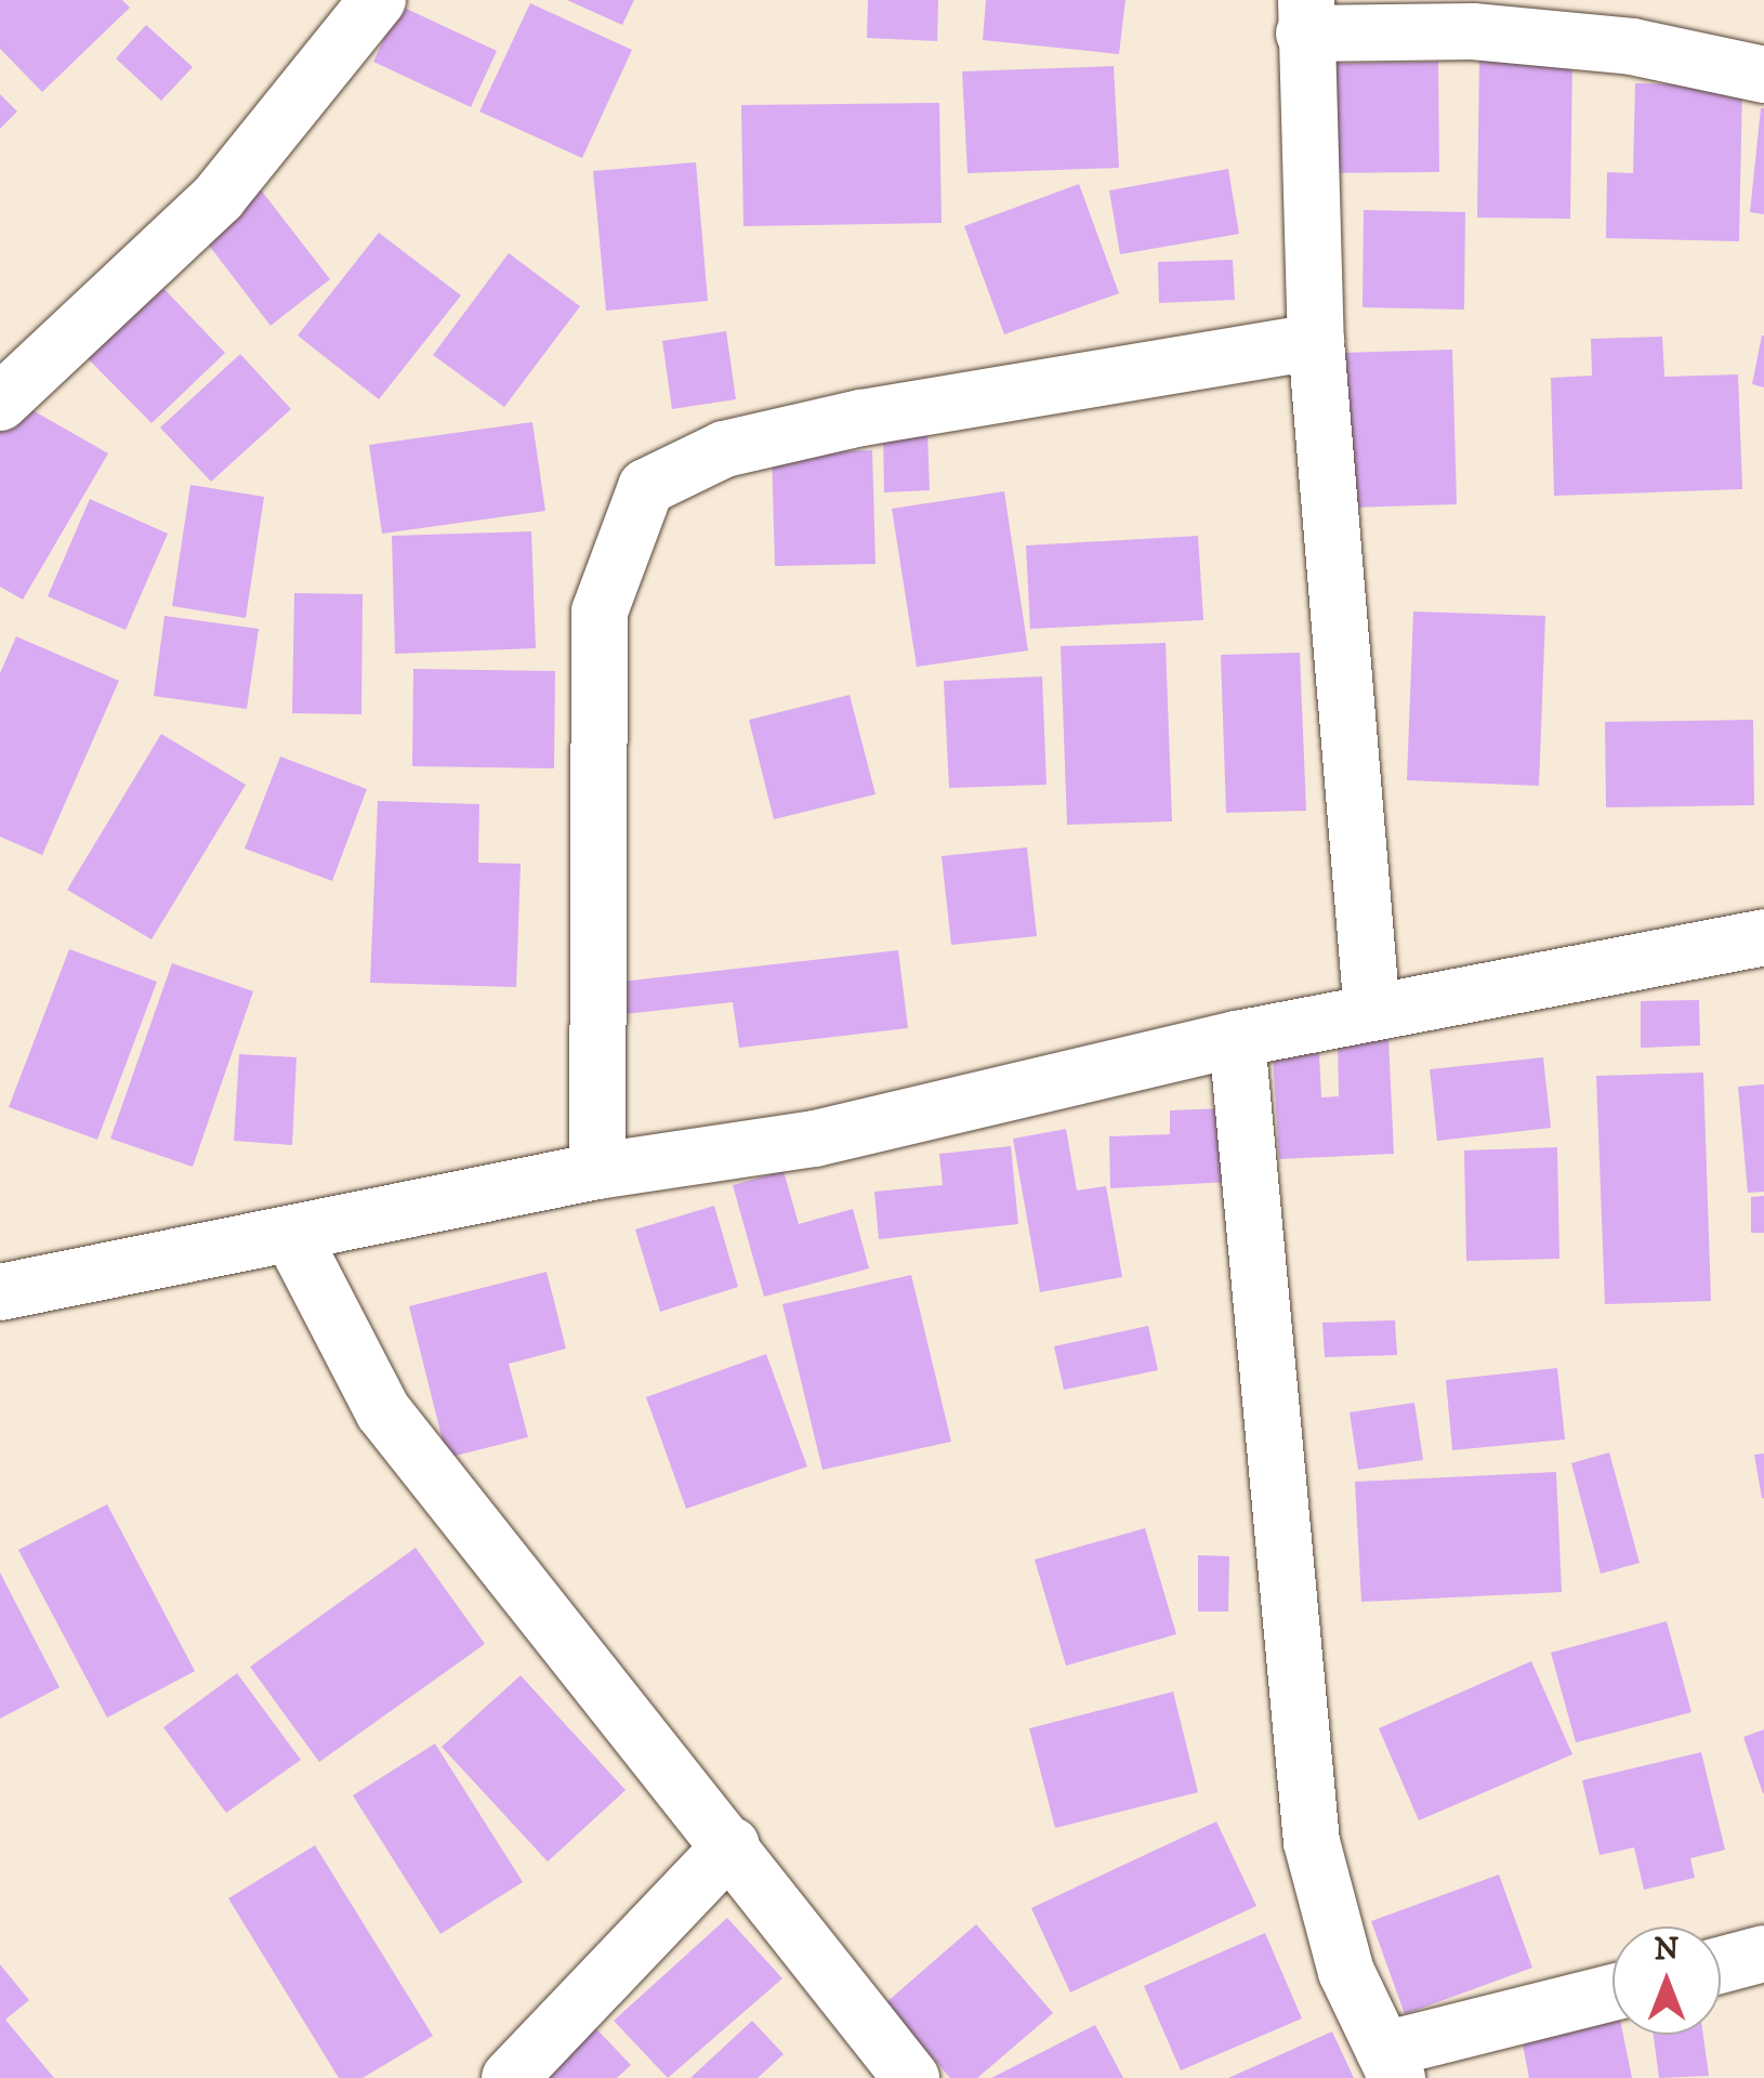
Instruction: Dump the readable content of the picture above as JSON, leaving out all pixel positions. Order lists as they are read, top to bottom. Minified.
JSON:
{"north":"top"}
